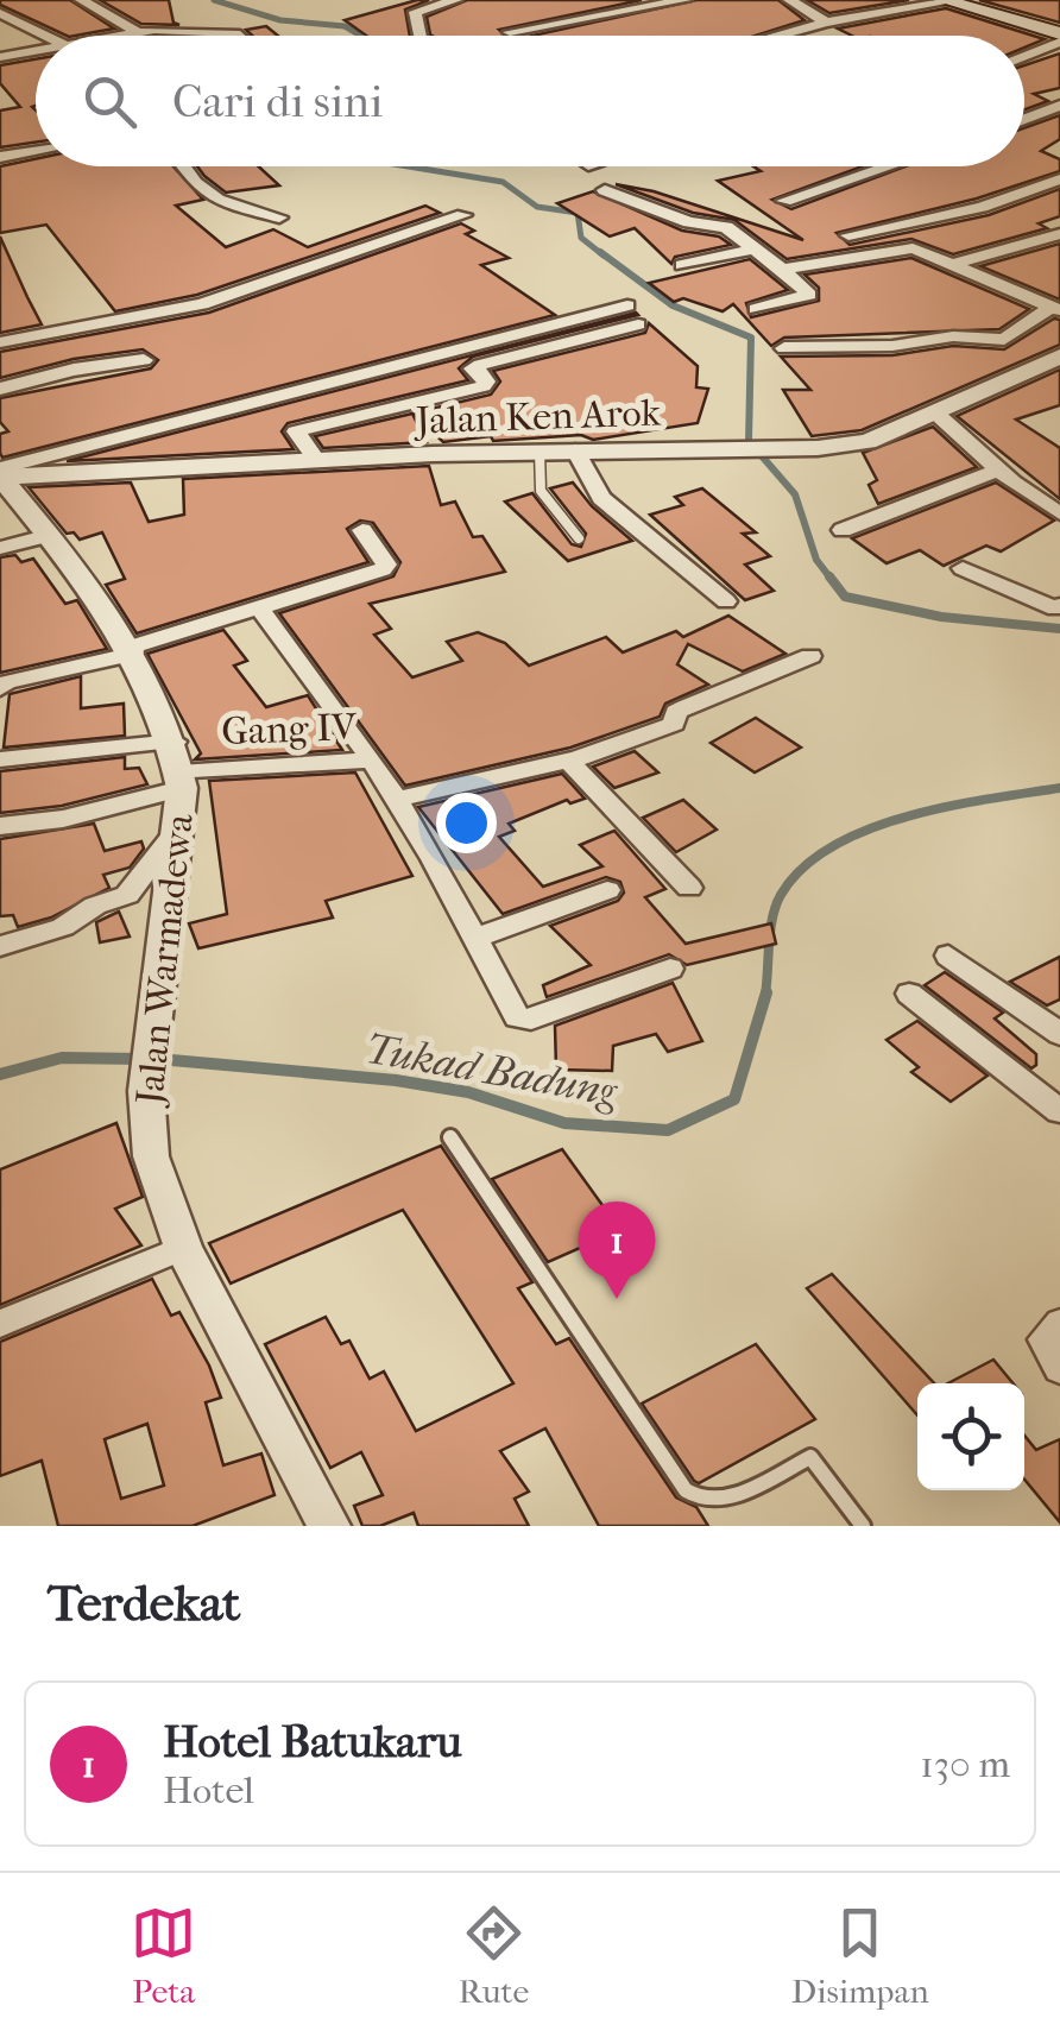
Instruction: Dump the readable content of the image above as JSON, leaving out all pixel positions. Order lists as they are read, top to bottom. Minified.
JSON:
{"streets":{"street":["Jalan Ken Arok","Gang IV","Jalan Warmadewa"]},"crossings":[["Jalan Ken Arok","Jalan Warmadewa"],["Gang IV","Jalan Warmadewa"]],"water":["Tukad Badung"],"page":{"search":"Cari di sini","pins":"1","heading":"Terdekat","list":[{"mark":"1","name":"Hotel Batukaru","note":"Hotel","value":"130 m"}],"nav":["Peta","Rute","Disimpan"]}}
